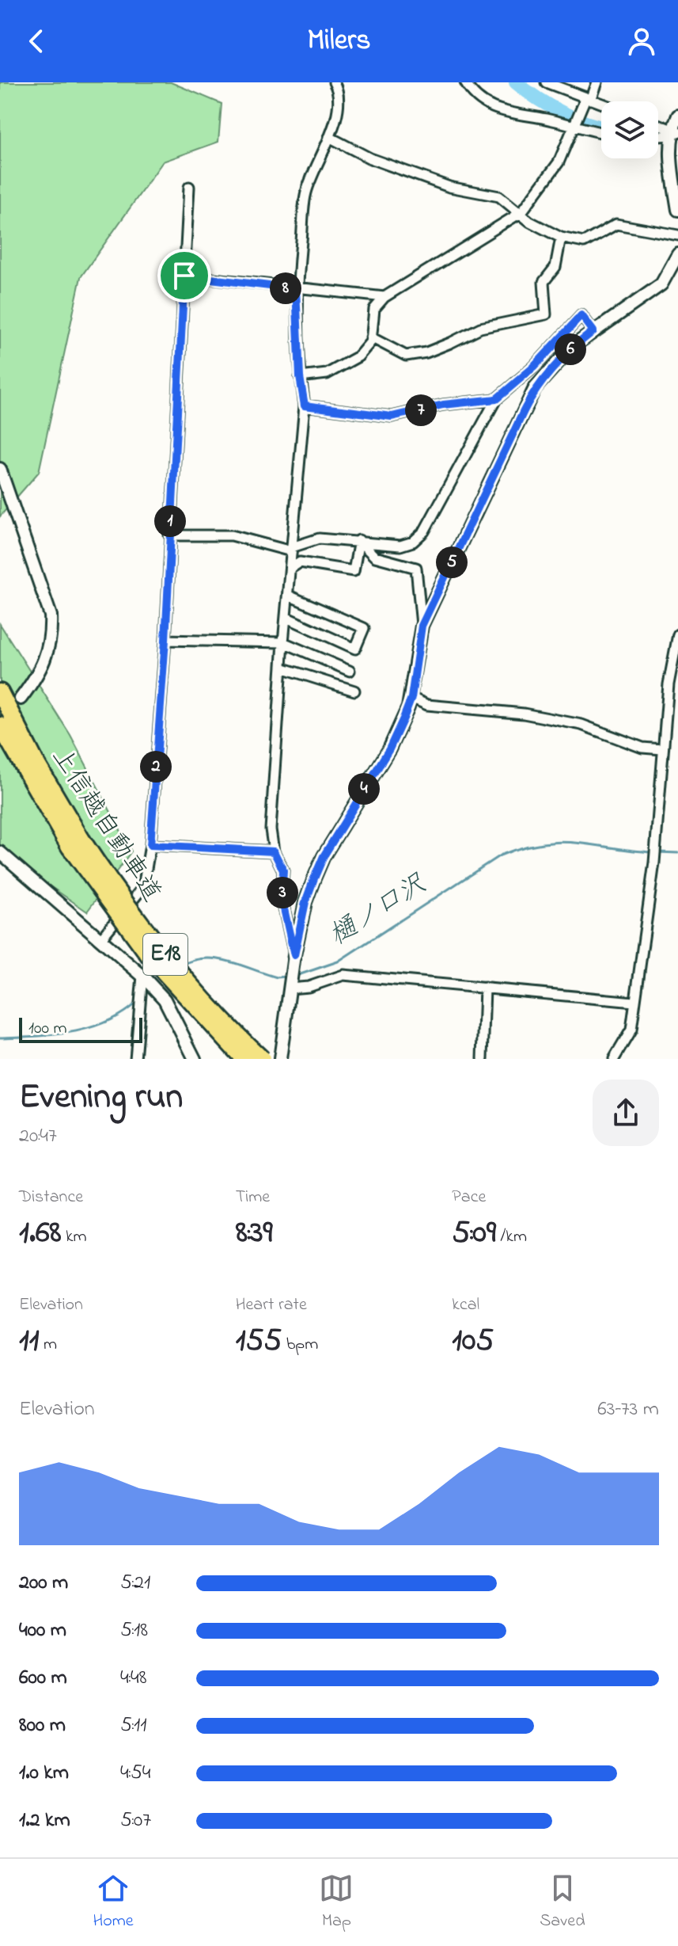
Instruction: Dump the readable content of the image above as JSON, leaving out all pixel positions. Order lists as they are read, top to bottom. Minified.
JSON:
{"streets":{"highway":["上信越自動車道","E18"]},"water":["樋ノ口沢"],"scale_bar":"100 m","page":{"header":"Milers","pins":["8","6","7","1","5","2","4","3"],"scale":"100 m","heading":["Evening run","20:47"],"stats":[["Distance","1.68 km"],["Time","8:39"],["Pace","5:09 /km"],["Elevation","11 m"],["Heart rate","155 bpm"],["kcal","105"]],"chart":["Elevation","63–73 m"],"list":[{"name":"200 m","note":"5:21"},{"name":"400 m","note":"5:18"},{"name":"600 m","note":"4:48"},{"name":"800 m","note":"5:11"},{"name":"1.0 km","note":"4:54"},{"name":"1.2 km","note":"5:07"}],"tabs":["Home","Map","Saved"]}}
